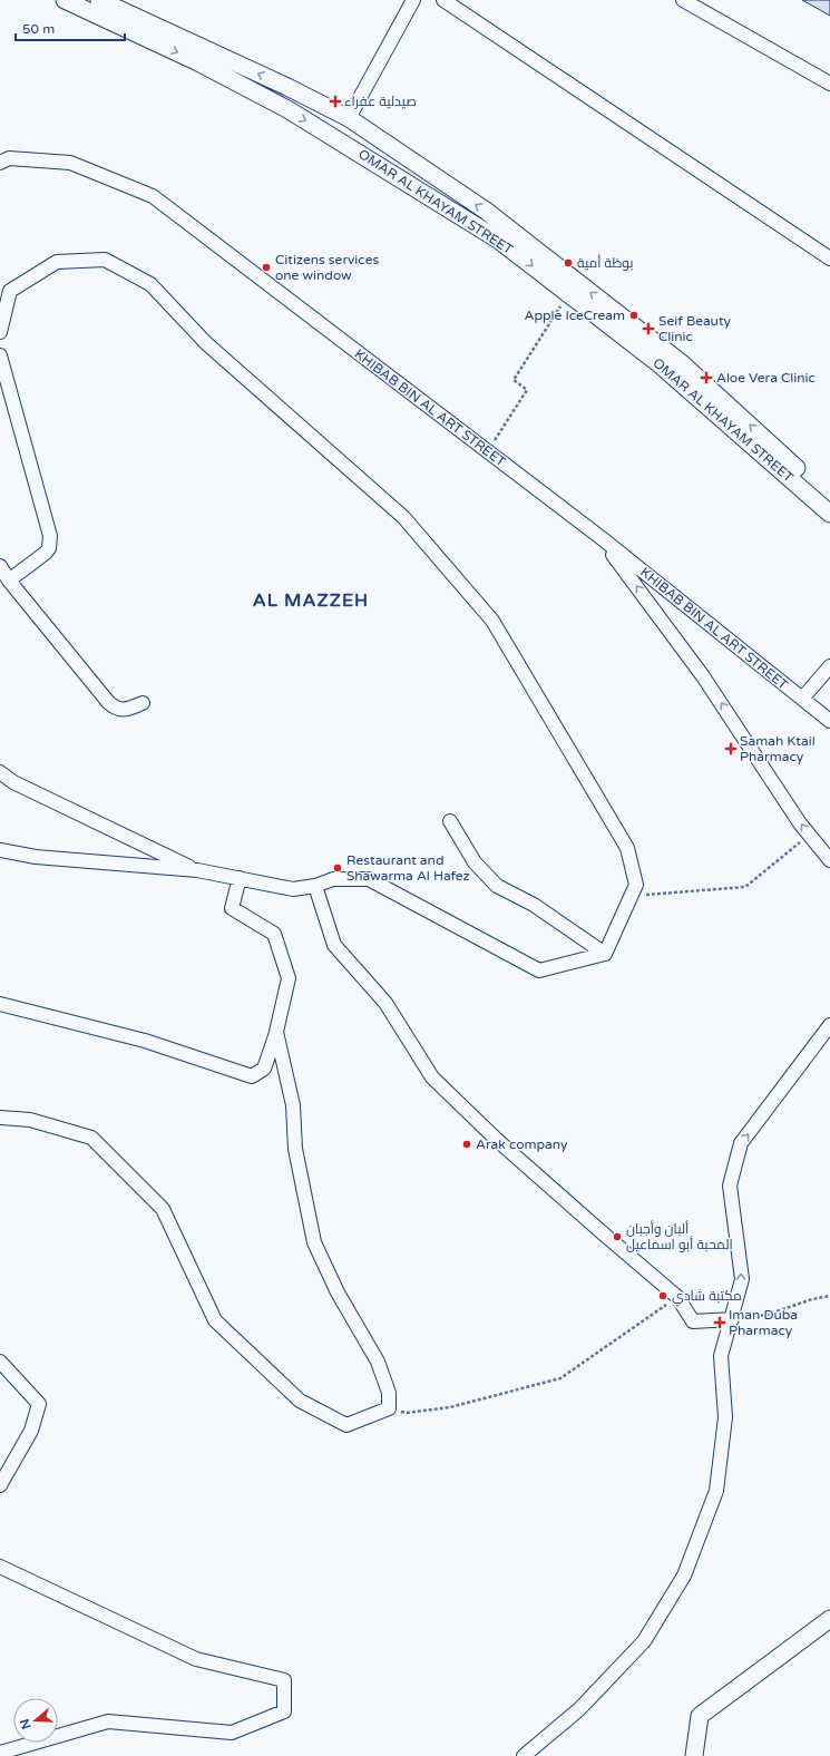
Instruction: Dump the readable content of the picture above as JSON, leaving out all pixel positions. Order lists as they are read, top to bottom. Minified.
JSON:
{"streets":{"street":["OMAR AL KHAYAM STREET","KHIBAB BIN AL ART STREET"]},"districts":["AL MAZZEH"],"places":{"health":["صيدلية عفراء","Seif Beauty Clinic","Aloe Vera Clinic","Samah Ktail Pharmacy","Iman Duba Pharmacy"],"other":["بوظة أمية","Citizens services one window","Apple IceCream","Restaurant and Shawarma Al Hafez","Arak company","ألبان وأجبان المحبة أبو اسماعيل","مكتبة شادي"]},"scale_bar":"50 m","north":"left"}
